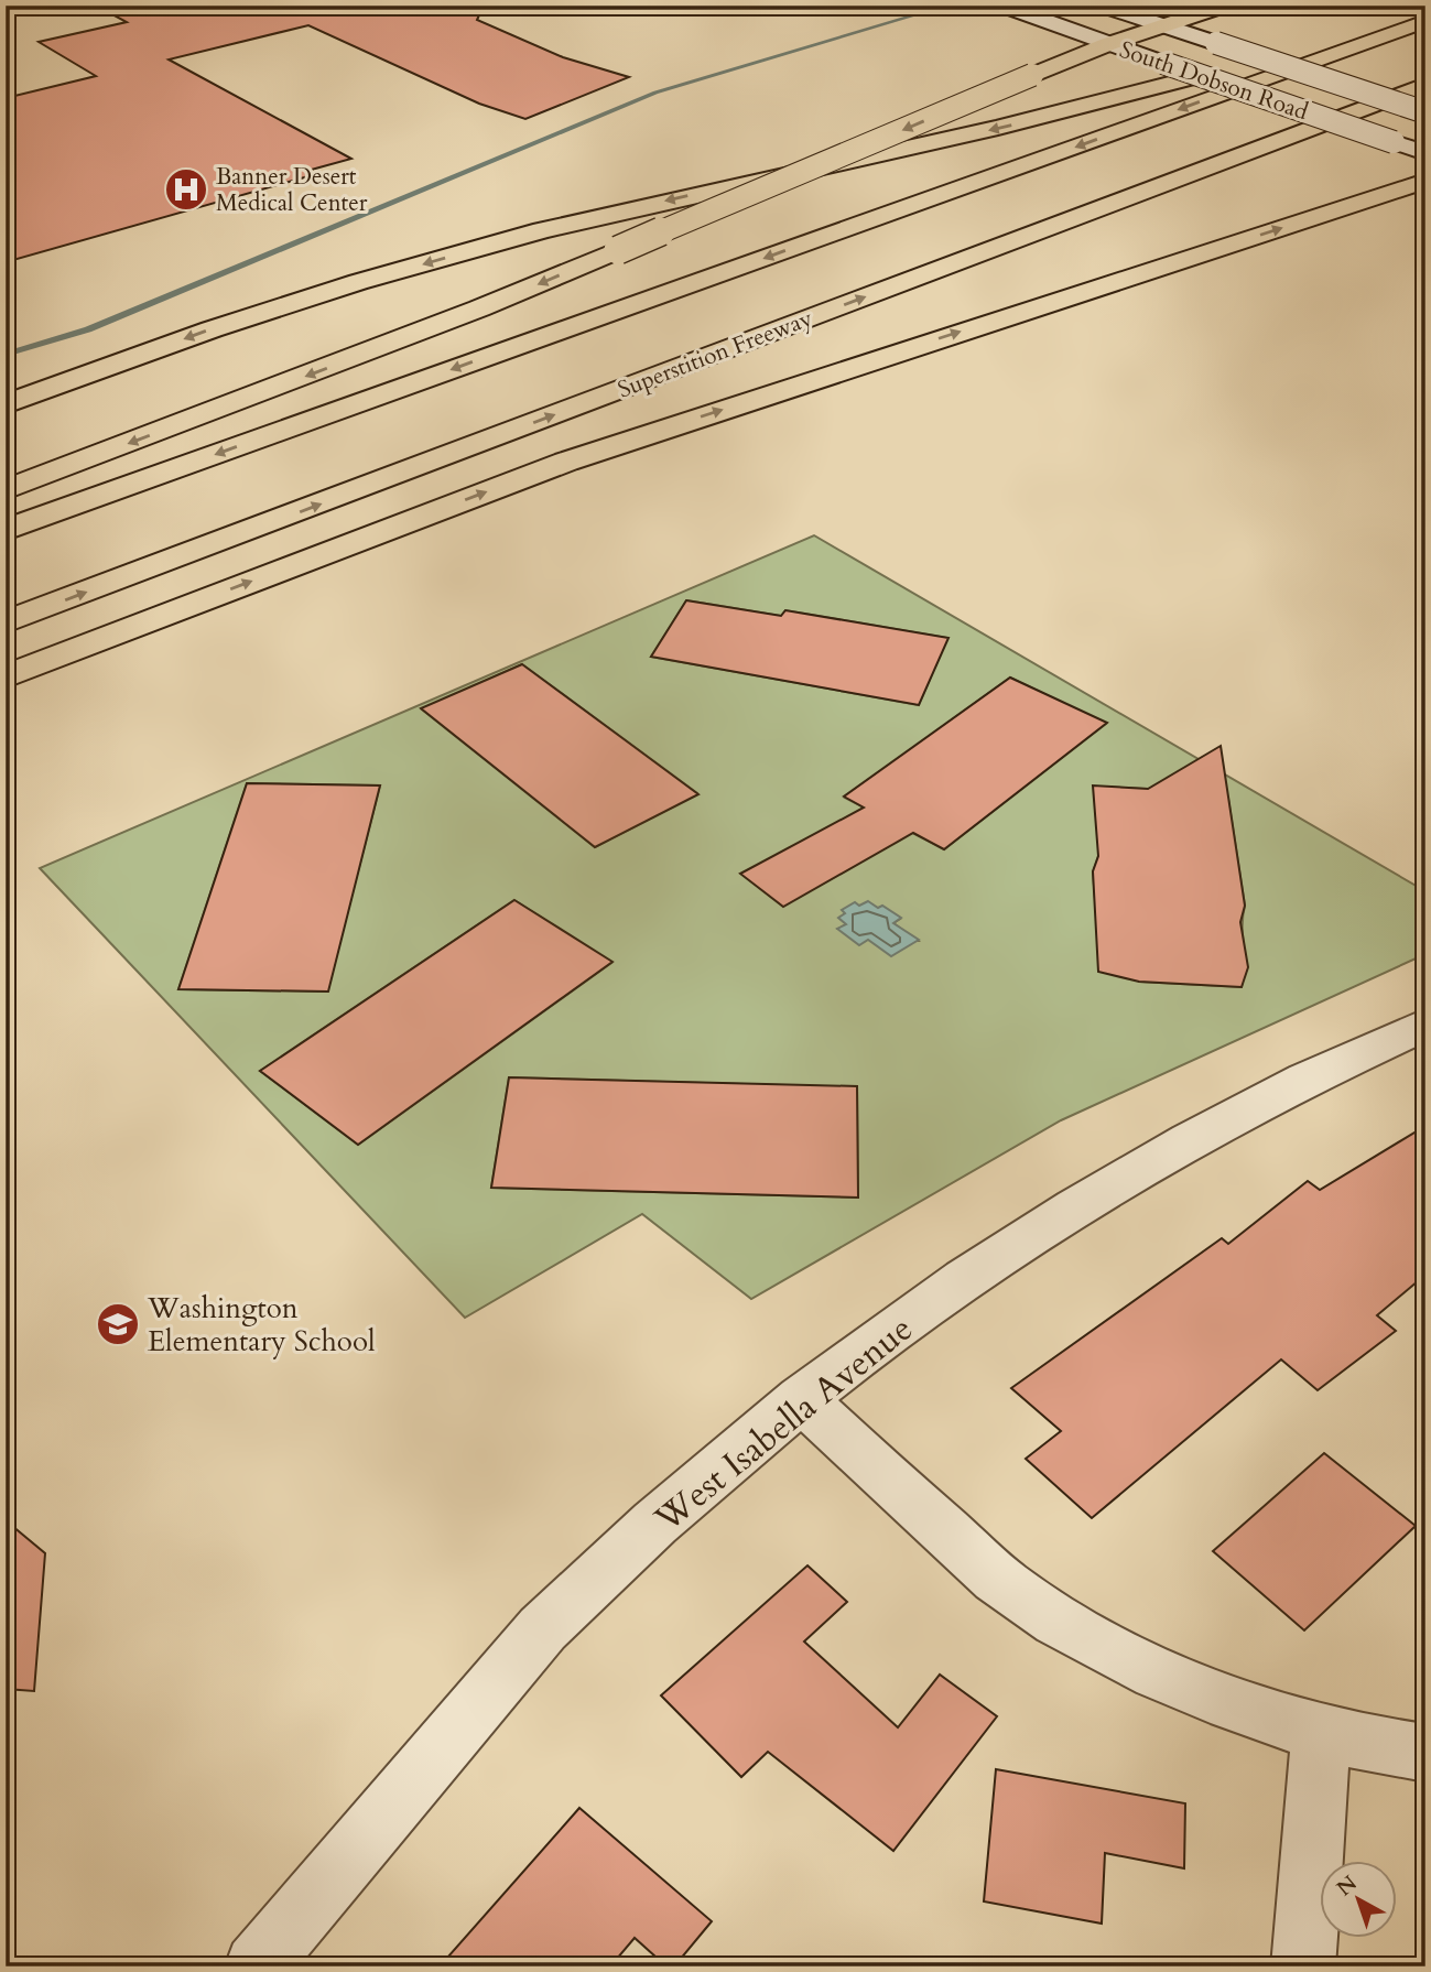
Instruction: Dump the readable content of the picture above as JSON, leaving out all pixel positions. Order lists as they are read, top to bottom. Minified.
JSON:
{"streets":{"highway":["Superstition Freeway"],"street":["South Dobson Road","West Isabella Avenue"]},"places":{"hospital":["Banner Desert Medical Center"],"school or university":["Washington Elementary School"]},"north":"top left"}
